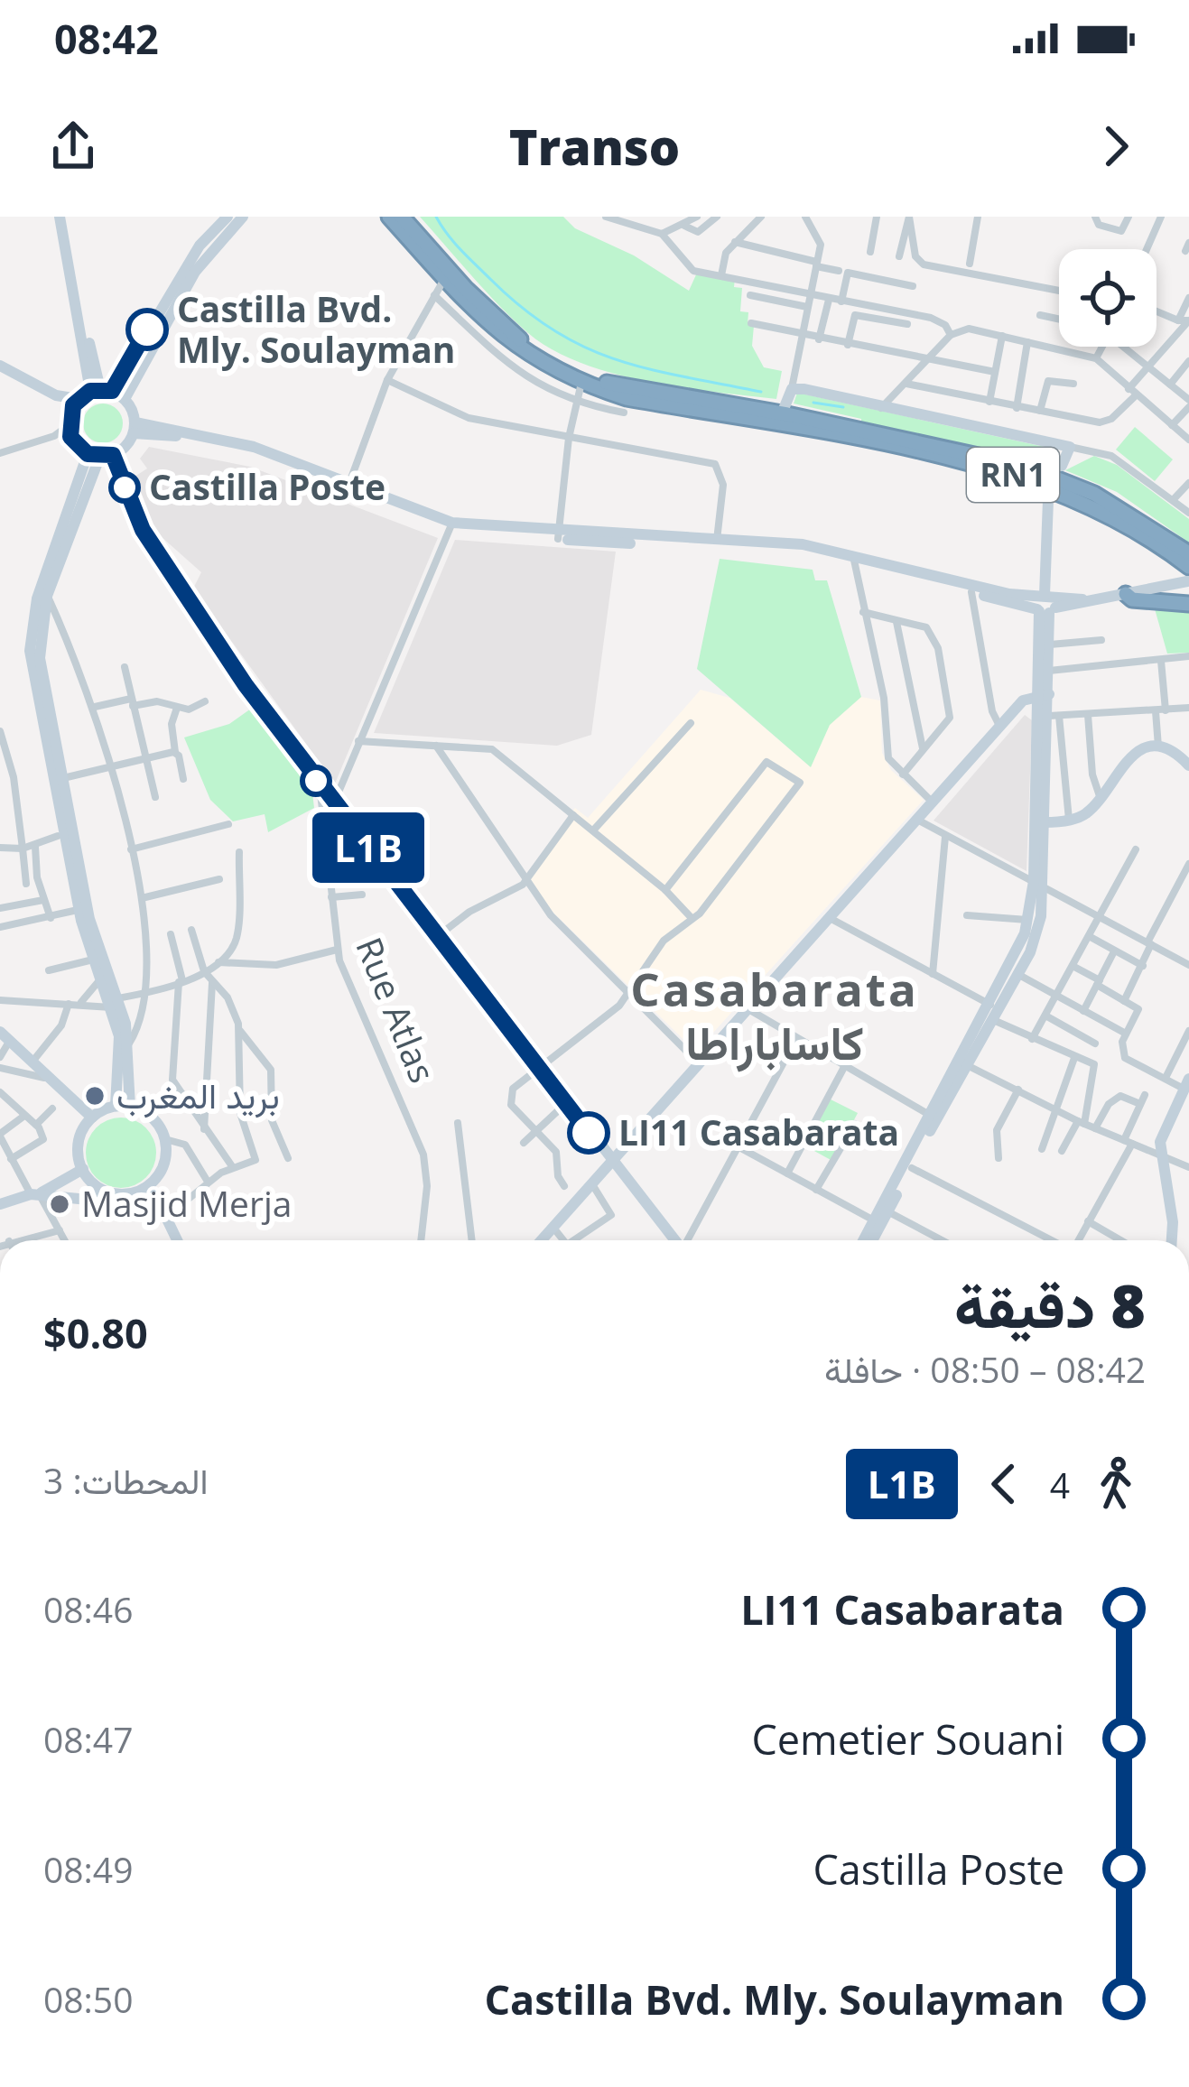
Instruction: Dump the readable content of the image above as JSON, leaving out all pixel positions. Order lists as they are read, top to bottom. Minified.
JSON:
{"streets":{"highway":["RN1"],"street":["Rue Atlas"]},"districts":["Casabarata كاساباراطا"],"places":["Castilla Bvd. Mly. Soulayman","Castilla Poste","بريد المغرب","LI11 Casabarata","Masjid Merja"],"lines":["bus line L1B"],"page":{"status":"08:42","header":"Transo","on_map":"L1B","heading":["8 دقيقة","08:42 – 08:50 · حافلة","$0.80"],"legs":["4","L1B","المحطات: 3"],"list":[{"name":"LI11 Casabarata","value":"08:46"},{"name":"Cemetier Souani","value":"08:47"},{"name":"Castilla Poste","value":"08:49"},{"name":"Castilla Bvd. Mly. Soulayman","value":"08:50"}]}}
